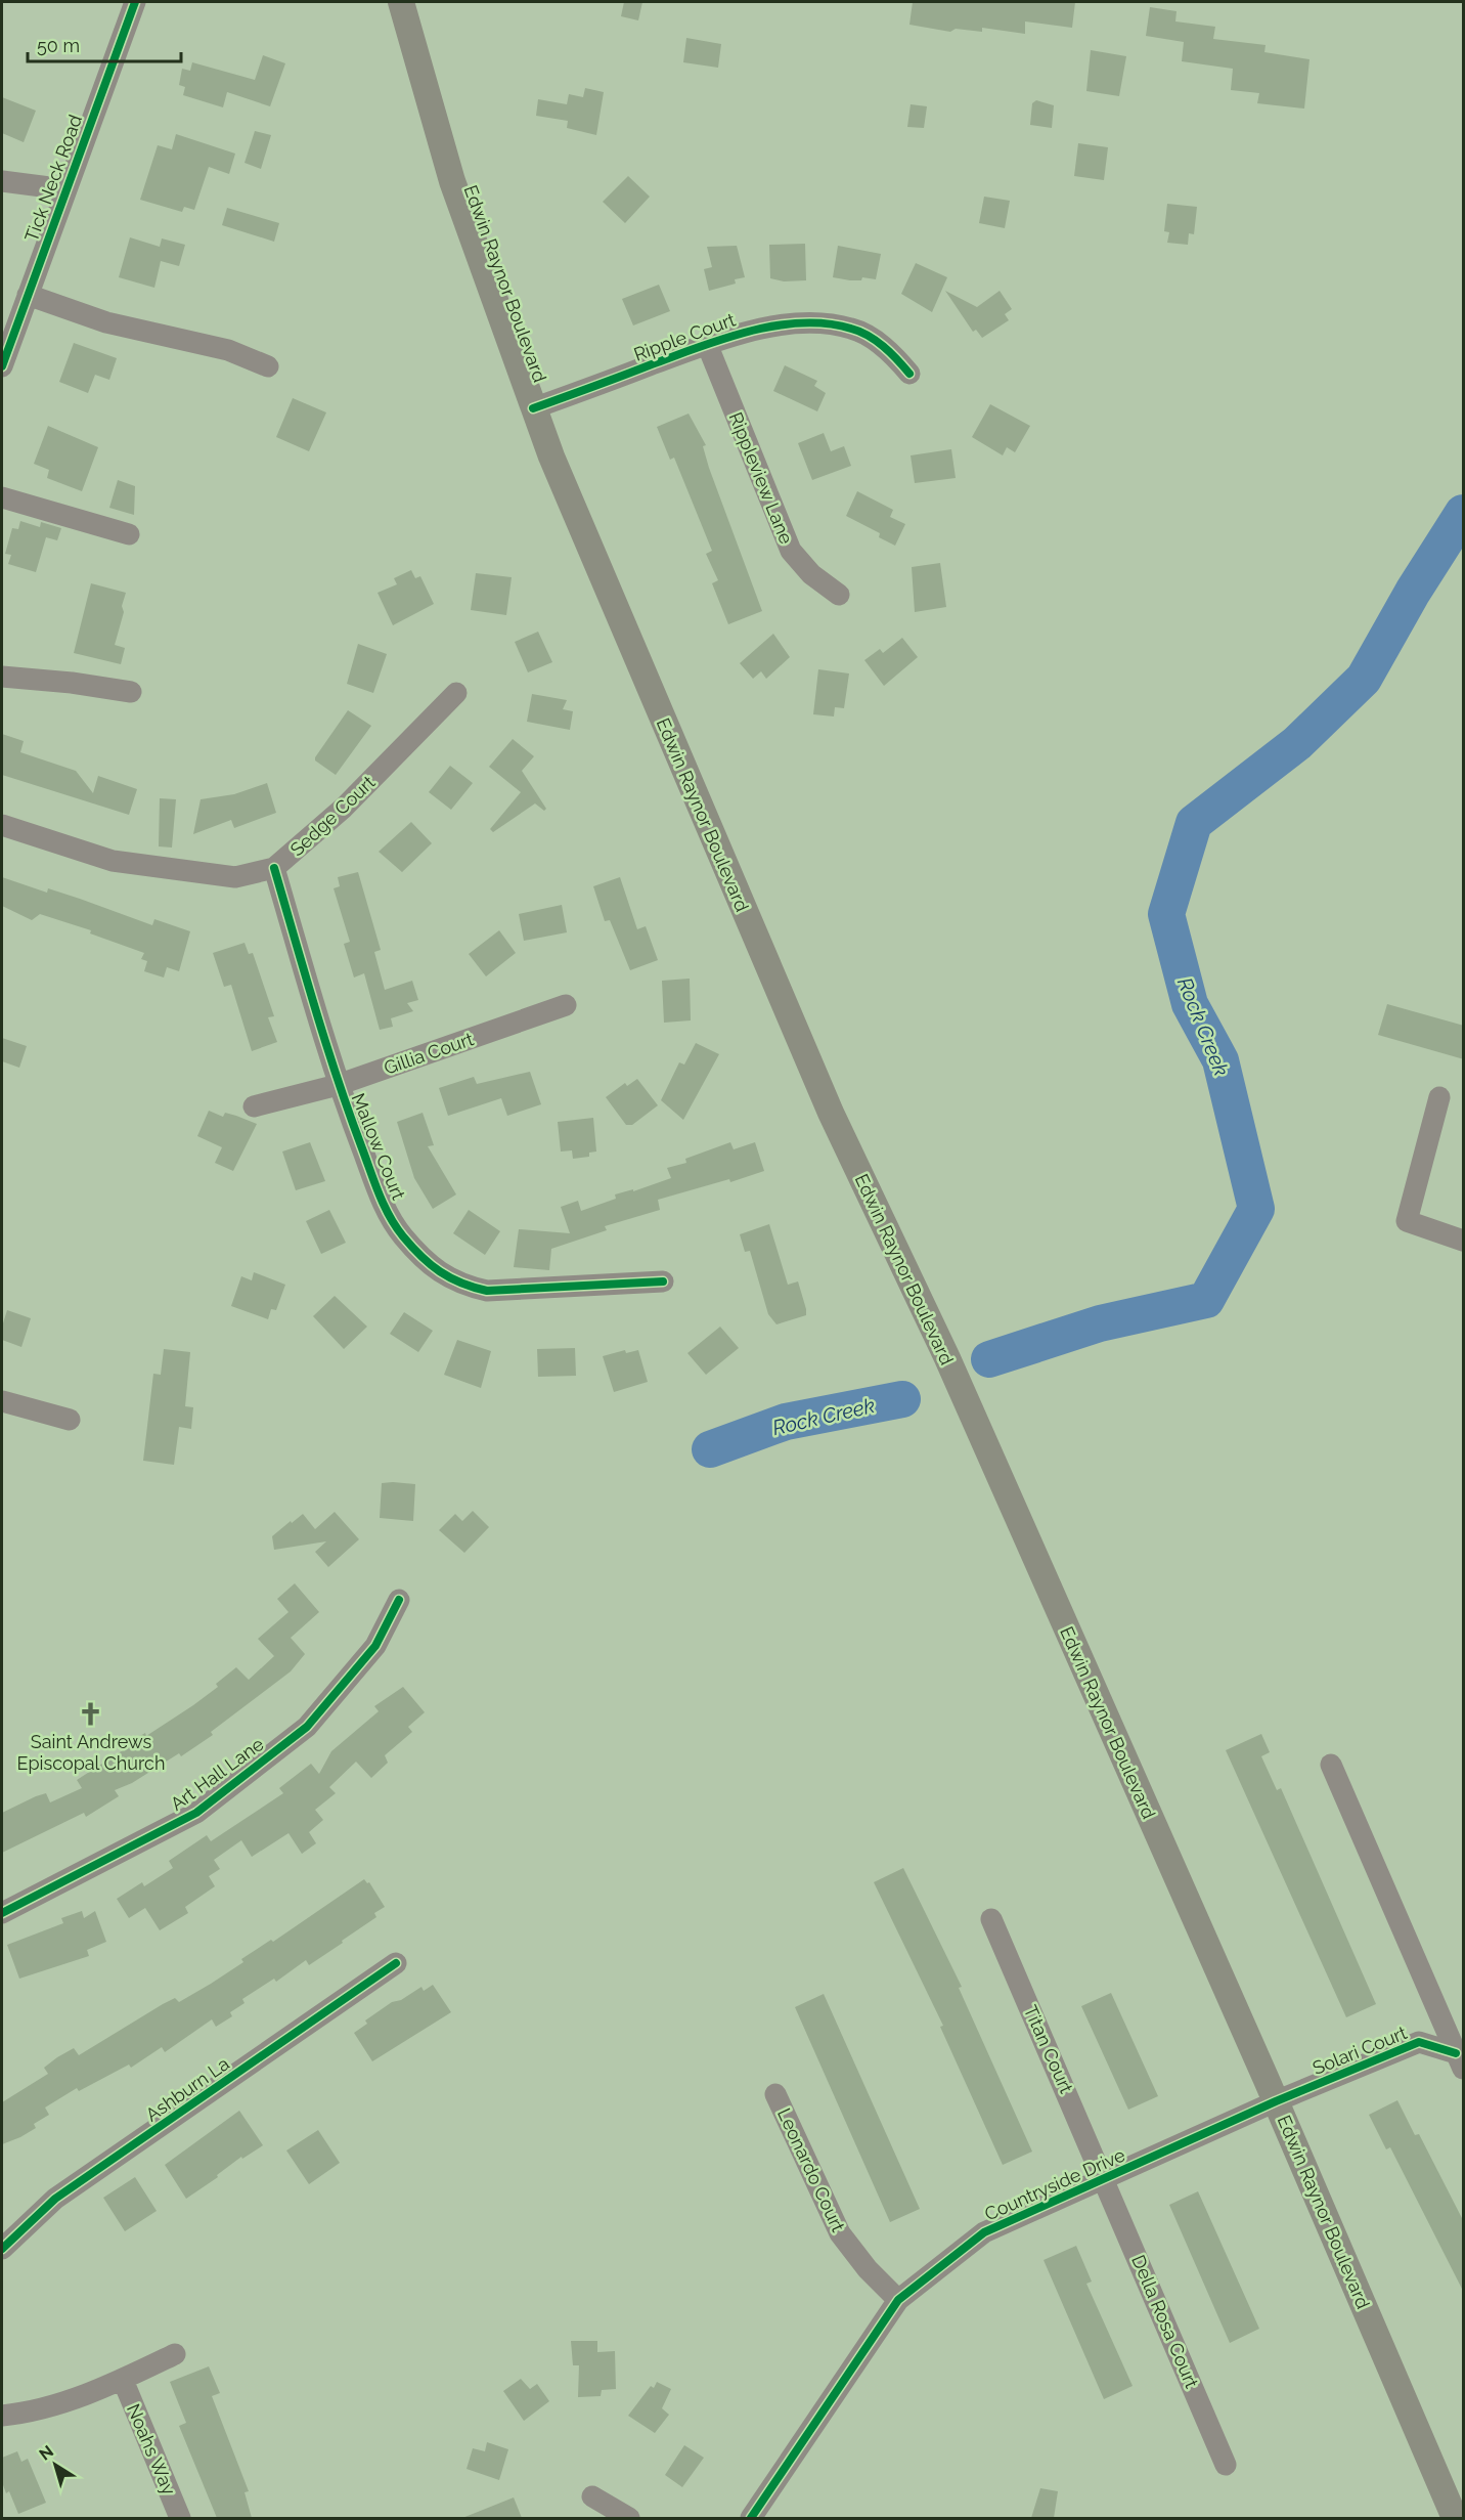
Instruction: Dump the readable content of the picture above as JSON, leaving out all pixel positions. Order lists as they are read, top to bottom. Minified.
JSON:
{"streets":{"main road":["Edwin Raynor Boulevard"],"street":["Tick Neck Road","Ripple Court","Rippleview Lane","Sedge Court","Gillia Court","Mallow Court","Art Hall Lane","Titan Court","Solari Court","Ashburn La","Leonardo Court","Countryside Drive","Della Rosa Court","Noahs Way"]},"crossings":[["Edwin Raynor Boulevard","Ripple Court"],["Edwin Raynor Boulevard","Solari Court"],["Edwin Raynor Boulevard","Countryside Drive"],["Ripple Court","Rippleview Lane"],["Sedge Court","Mallow Court"],["Gillia Court","Mallow Court"],["Titan Court","Countryside Drive"],["Titan Court","Della Rosa Court"],["Solari Court","Countryside Drive"],["Leonardo Court","Countryside Drive"],["Countryside Drive","Della Rosa Court"]],"water":["Rock Creek"],"places":{"church":["Saint Andrews Episcopal Church"]},"scale_bar":"50 m","north":"top left"}
